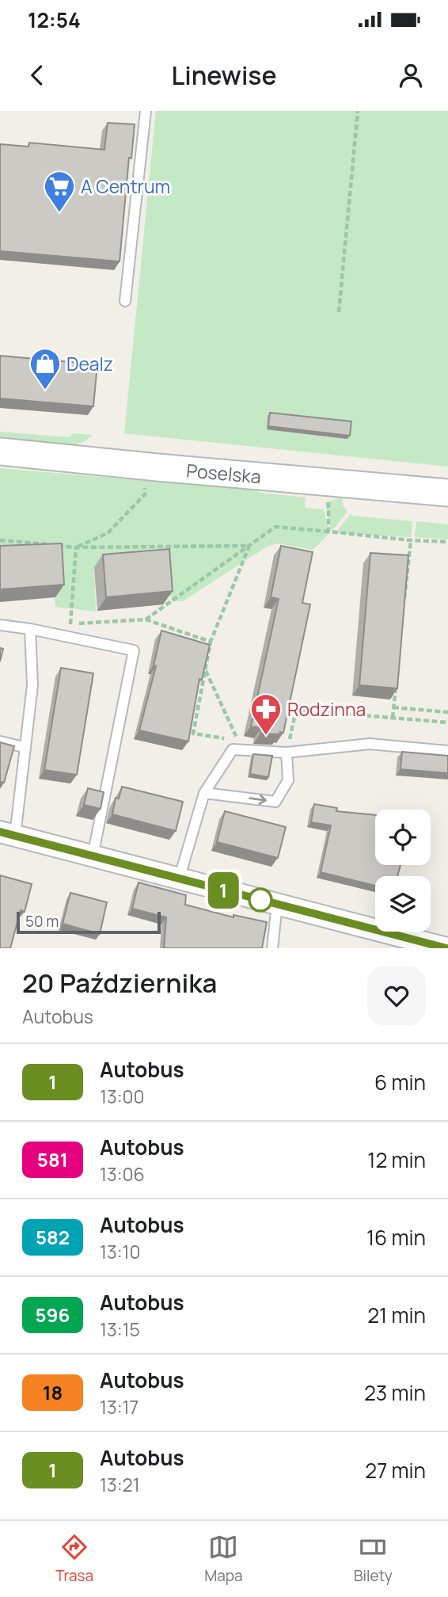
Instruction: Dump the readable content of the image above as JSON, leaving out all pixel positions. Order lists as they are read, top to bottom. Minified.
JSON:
{"streets":{"street":["Poselska"]},"places":{"supermarket":["A Centrum"],"shop":["Dealz"],"pharmacy":["Rodzinna"]},"lines":["bus line 1"],"scale_bar":"50 m","page":{"status":"12:54","header":"Linewise","on_map":"1","scale":"50 m","heading":["20 Października","Autobus"],"list":[{"mark":"1","name":"Autobus","note":"13:00","value":"6 min"},{"mark":"581","name":"Autobus","note":"13:06","value":"12 min"},{"mark":"582","name":"Autobus","note":"13:10","value":"16 min"},{"mark":"596","name":"Autobus","note":"13:15","value":"21 min"},{"mark":"18","name":"Autobus","note":"13:17","value":"23 min"},{"mark":"1","name":"Autobus","note":"13:21","value":"27 min"}],"tabs":["Trasa","Mapa","Bilety"]}}
